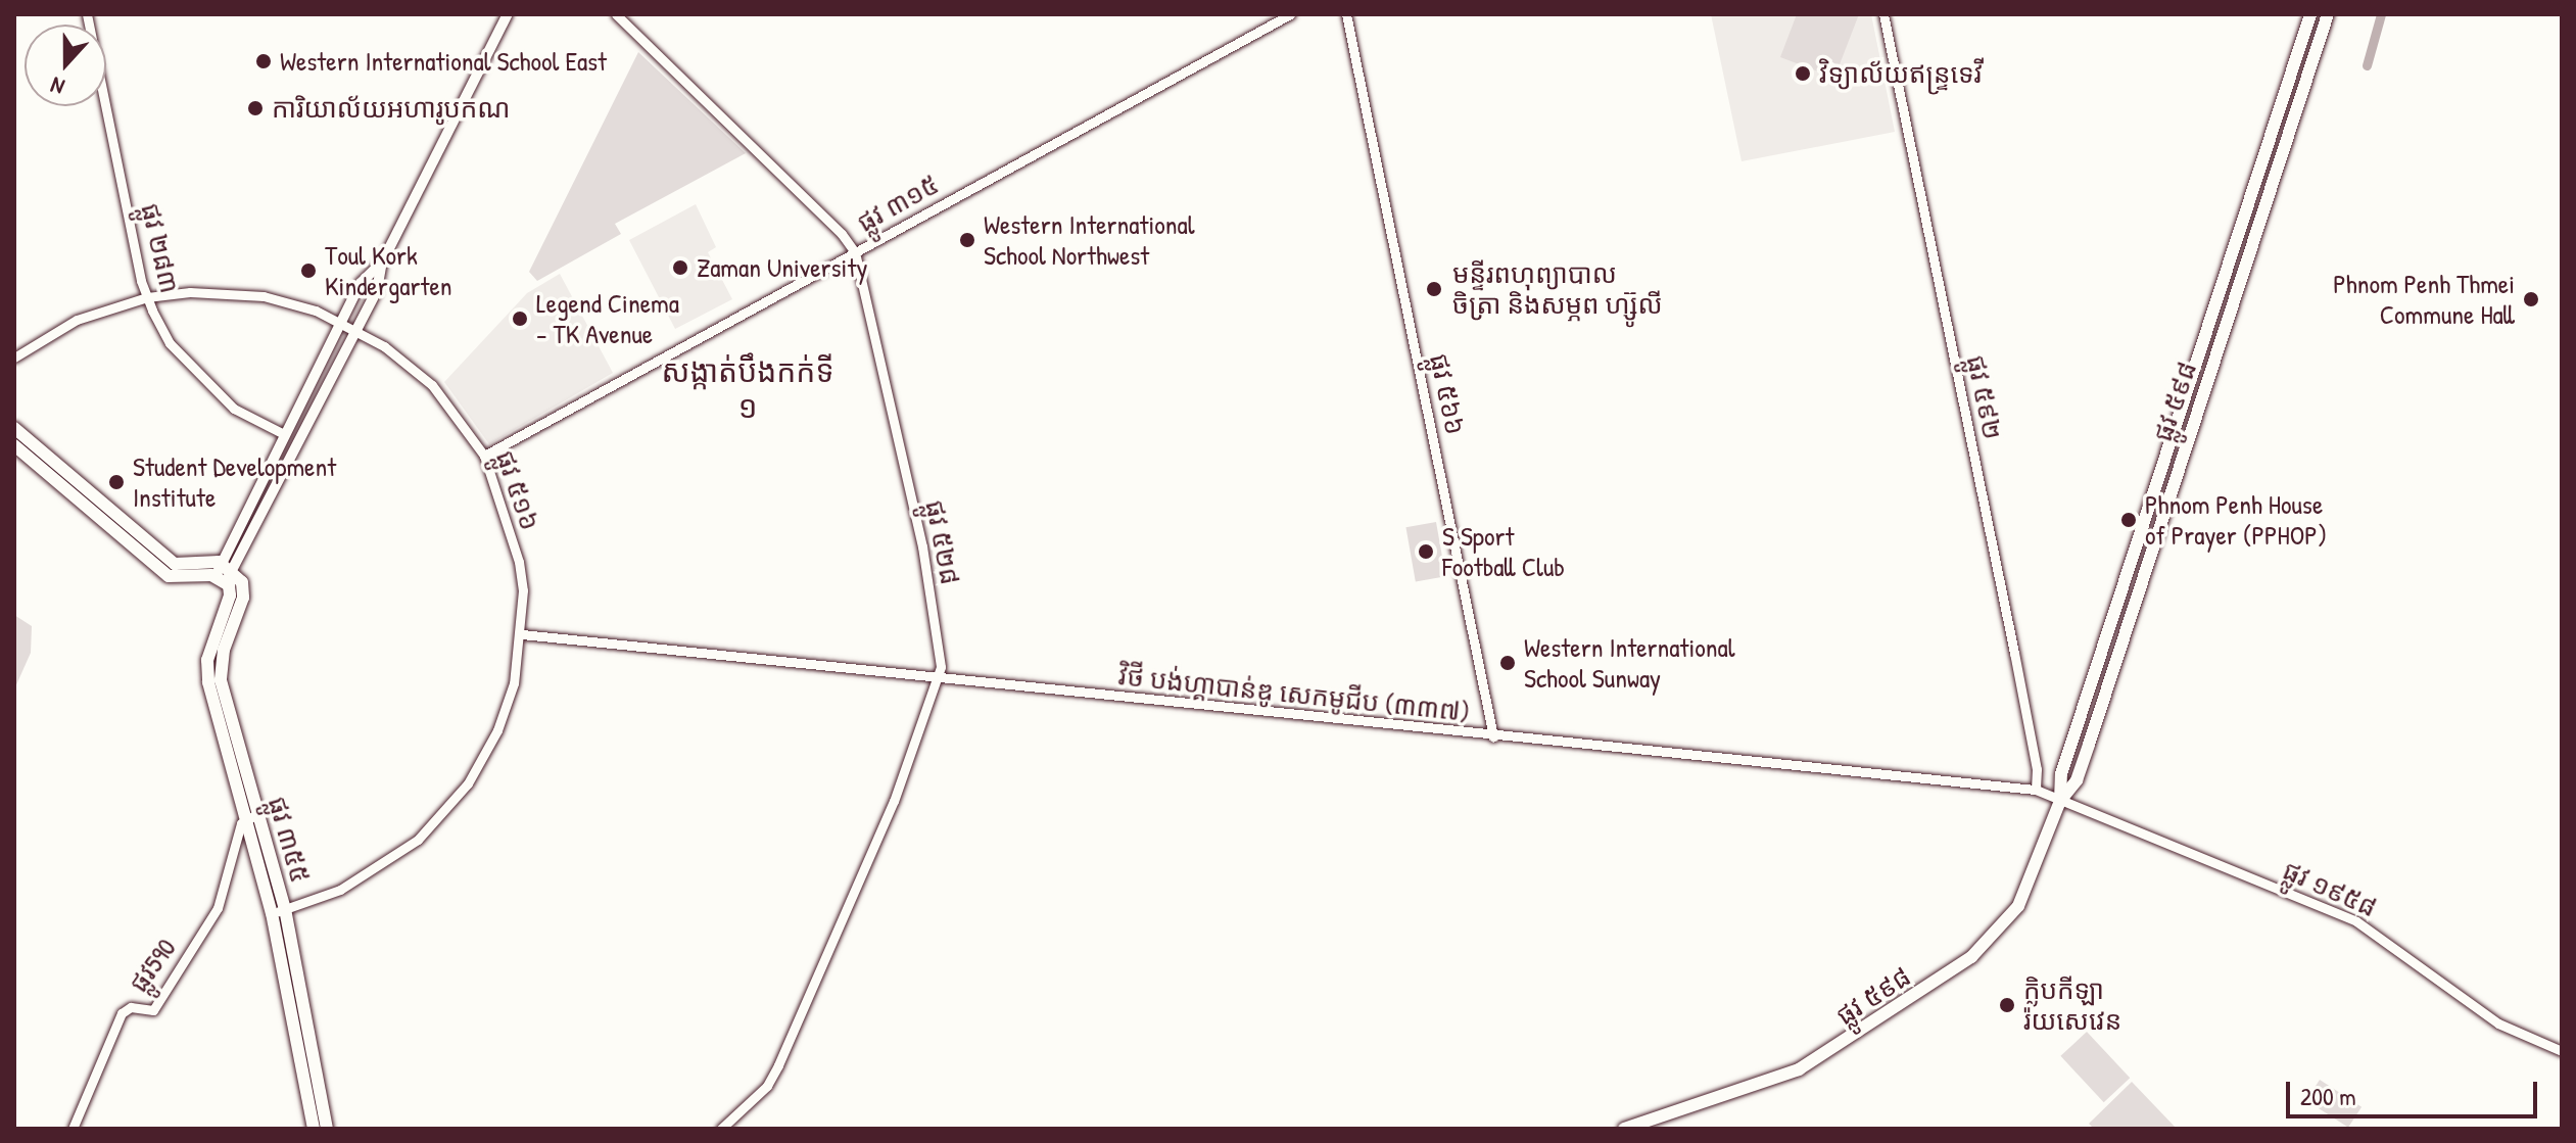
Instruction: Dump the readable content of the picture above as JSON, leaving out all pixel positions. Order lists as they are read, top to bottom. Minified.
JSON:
{"streets":{"main road":["ផ្លូវ ៥៩៨","ផ្លូវ ៣៥៥"],"street":["ផ្លូវ ៣១៥","ផ្លូវ ២៨៣","ផ្លូវ ៥៦៦","ផ្លូវ ៥៩២","ផ្លូវ ៥១៦","ផ្លូវ ៥២៨","វិថី បង់ហ្គាបាន់ឌូ សេកមូជីប (៣៣៧)","ផ្លូវ ១៩៥៨","ផ្លូវ590"]},"crossings":[["ផ្លូវ ៣១៥","ផ្លូវ ៥១៦"],["ផ្លូវ ៣១៥","ផ្លូវ ៥២៨"],["ផ្លូវ ២៨៣","ផ្លូវ ៥១៦"],["ផ្លូវ ៥៦៦","វិថី បង់ហ្គាបាន់ឌូ សេកមូជីប (៣៣៧)"],["ផ្លូវ ៥៩២","វិថី បង់ហ្គាបាន់ឌូ សេកមូជីប (៣៣៧)"],["ផ្លូវ ៥៩៨","វិថី បង់ហ្គាបាន់ឌូ សេកមូជីប (៣៣៧)"],["ផ្លូវ ៥៩៨","ផ្លូវ ១៩៥៨"],["ផ្លូវ ៥១៦","វិថី បង់ហ្គាបាន់ឌូ សេកមូជីប (៣៣៧)"],["ផ្លូវ ៥១៦","ផ្លូវ ៣៥៥"],["ផ្លូវ ៥២៨","វិថី បង់ហ្គាបាន់ឌូ សេកមូជីប (៣៣៧)"],["វិថី បង់ហ្គាបាន់ឌូ សេកមូជីប (៣៣៧)","ផ្លូវ ១៩៥៨"],["ផ្លូវ ៣៥៥","ផ្លូវ590"]],"districts":["សង្កាត់បឹងកក់ទី ១"],"places":["Western International School East","វិទ្យាល័យឥន្រ្ទទេវី","ការិយាល័យអហារូបកណ","Western International School Northwest","Zaman University","Toul Kork Kindergarten","មន្ទីរពហុព្យាបាល ចិត្រា និងសម្ភព ហ្ស៊ូលី","Phnom Penh Thmei Commune Hall","Legend Cinema - TK Avenue","Student Development Institute","Phnom Penh House of Prayer (PPHOP)","S Sport Football Club","Western International School Sunway","ក្លិបកីឡា រ៉យសេវេន"],"scale_bar":"200 m","north":"bottom"}
